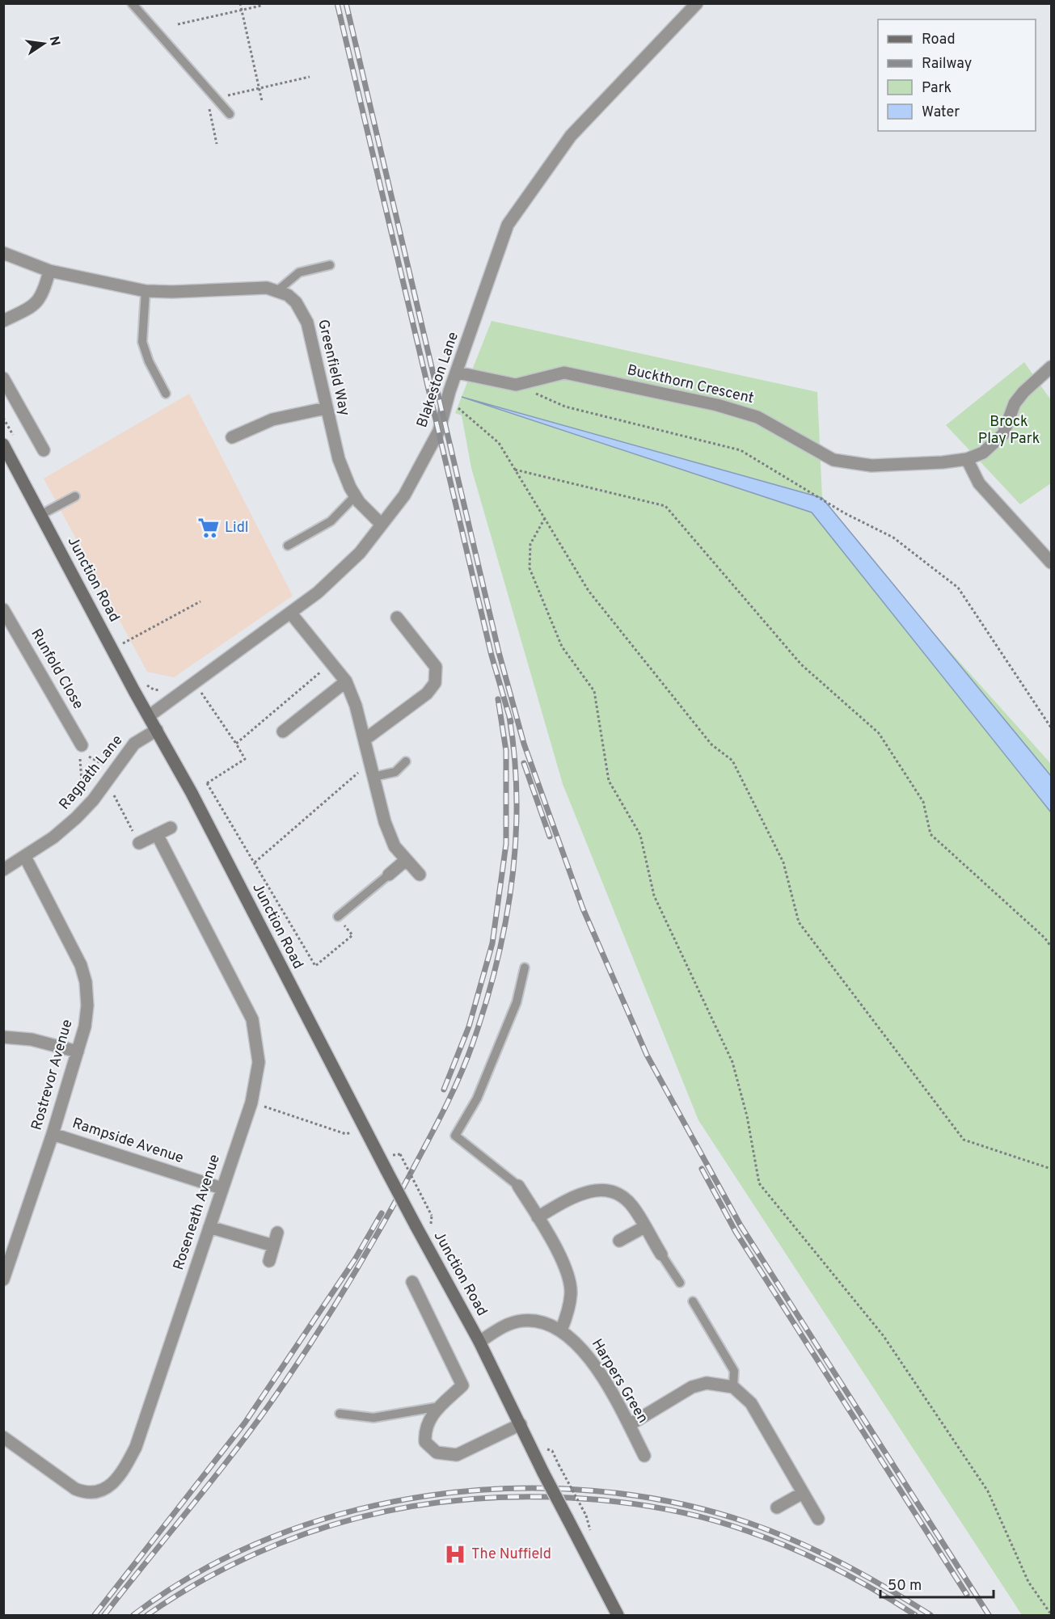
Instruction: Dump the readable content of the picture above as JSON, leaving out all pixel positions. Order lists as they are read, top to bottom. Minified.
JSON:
{"streets":{"main road":["Junction Road"],"street":["Greenfield Way","Blakeston Lane","Buckthorn Crescent","Runfold Close","Ragpath Lane","Rostrevor Avenue","Rampside Avenue","Roseneath Avenue","Harpers Green"]},"crossings":[["Greenfield Way","Blakeston Lane"],["Blakeston Lane","Buckthorn Crescent"],["Blakeston Lane","Junction Road"],["Junction Road","Ragpath Lane"],["Junction Road","Harpers Green"],["Ragpath Lane","Rostrevor Avenue"],["Rostrevor Avenue","Rampside Avenue"],["Rampside Avenue","Roseneath Avenue"]],"parks":["Brock Play Park"],"places":{"supermarket":["Lidl"],"hospital":["The Nuffield"]},"legend":["Road","Railway","Park","Water"],"scale_bar":"50 m","north":"right"}
